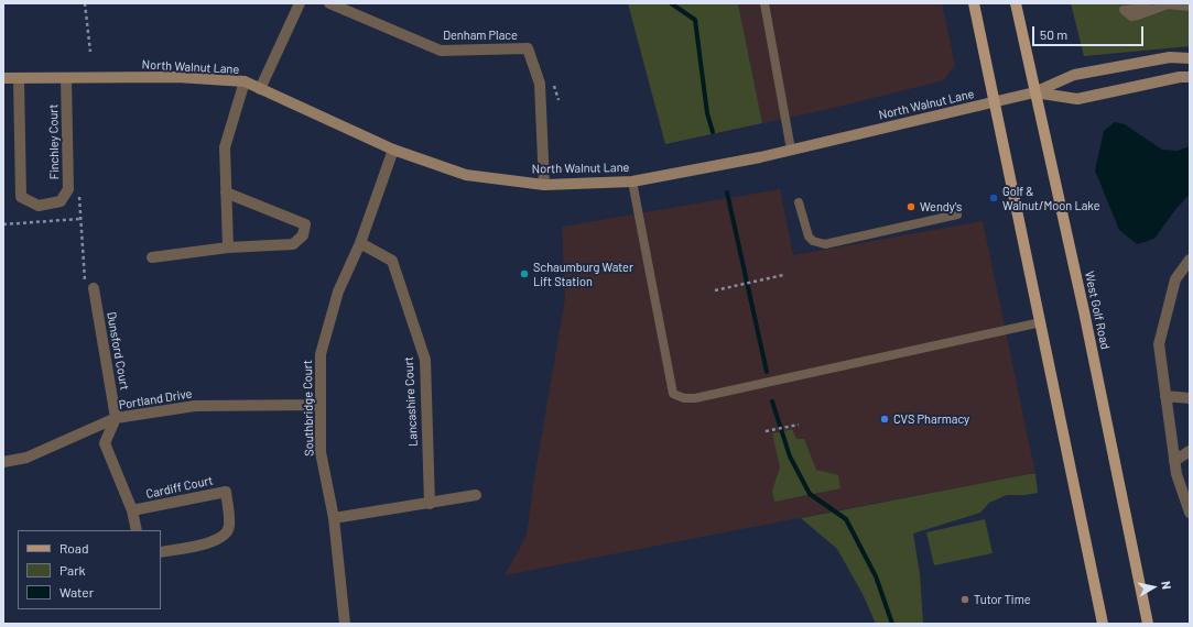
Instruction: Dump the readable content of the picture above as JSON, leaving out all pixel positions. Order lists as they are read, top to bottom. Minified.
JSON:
{"streets":{"main road":["West Golf Road"],"street":["Denham Place","North Walnut Lane","Finchley Court","Dunsford Court","Portland Drive","Lancashire Court","Southbridge Court","Cardiff Court"]},"crossings":[["Denham Place","North Walnut Lane"],["North Walnut Lane","Finchley Court"],["North Walnut Lane","West Golf Road"],["North Walnut Lane","Southbridge Court"],["Dunsford Court","Portland Drive"],["Portland Drive","Southbridge Court"],["Lancashire Court","Southbridge Court"]],"places":["Golf & Walnut/Moon Lake","Wendy's","Schaumburg Water Lift Station","CVS Pharmacy","Tutor Time"],"legend":["Road","Park","Water"],"scale_bar":"50 m","north":"right"}
